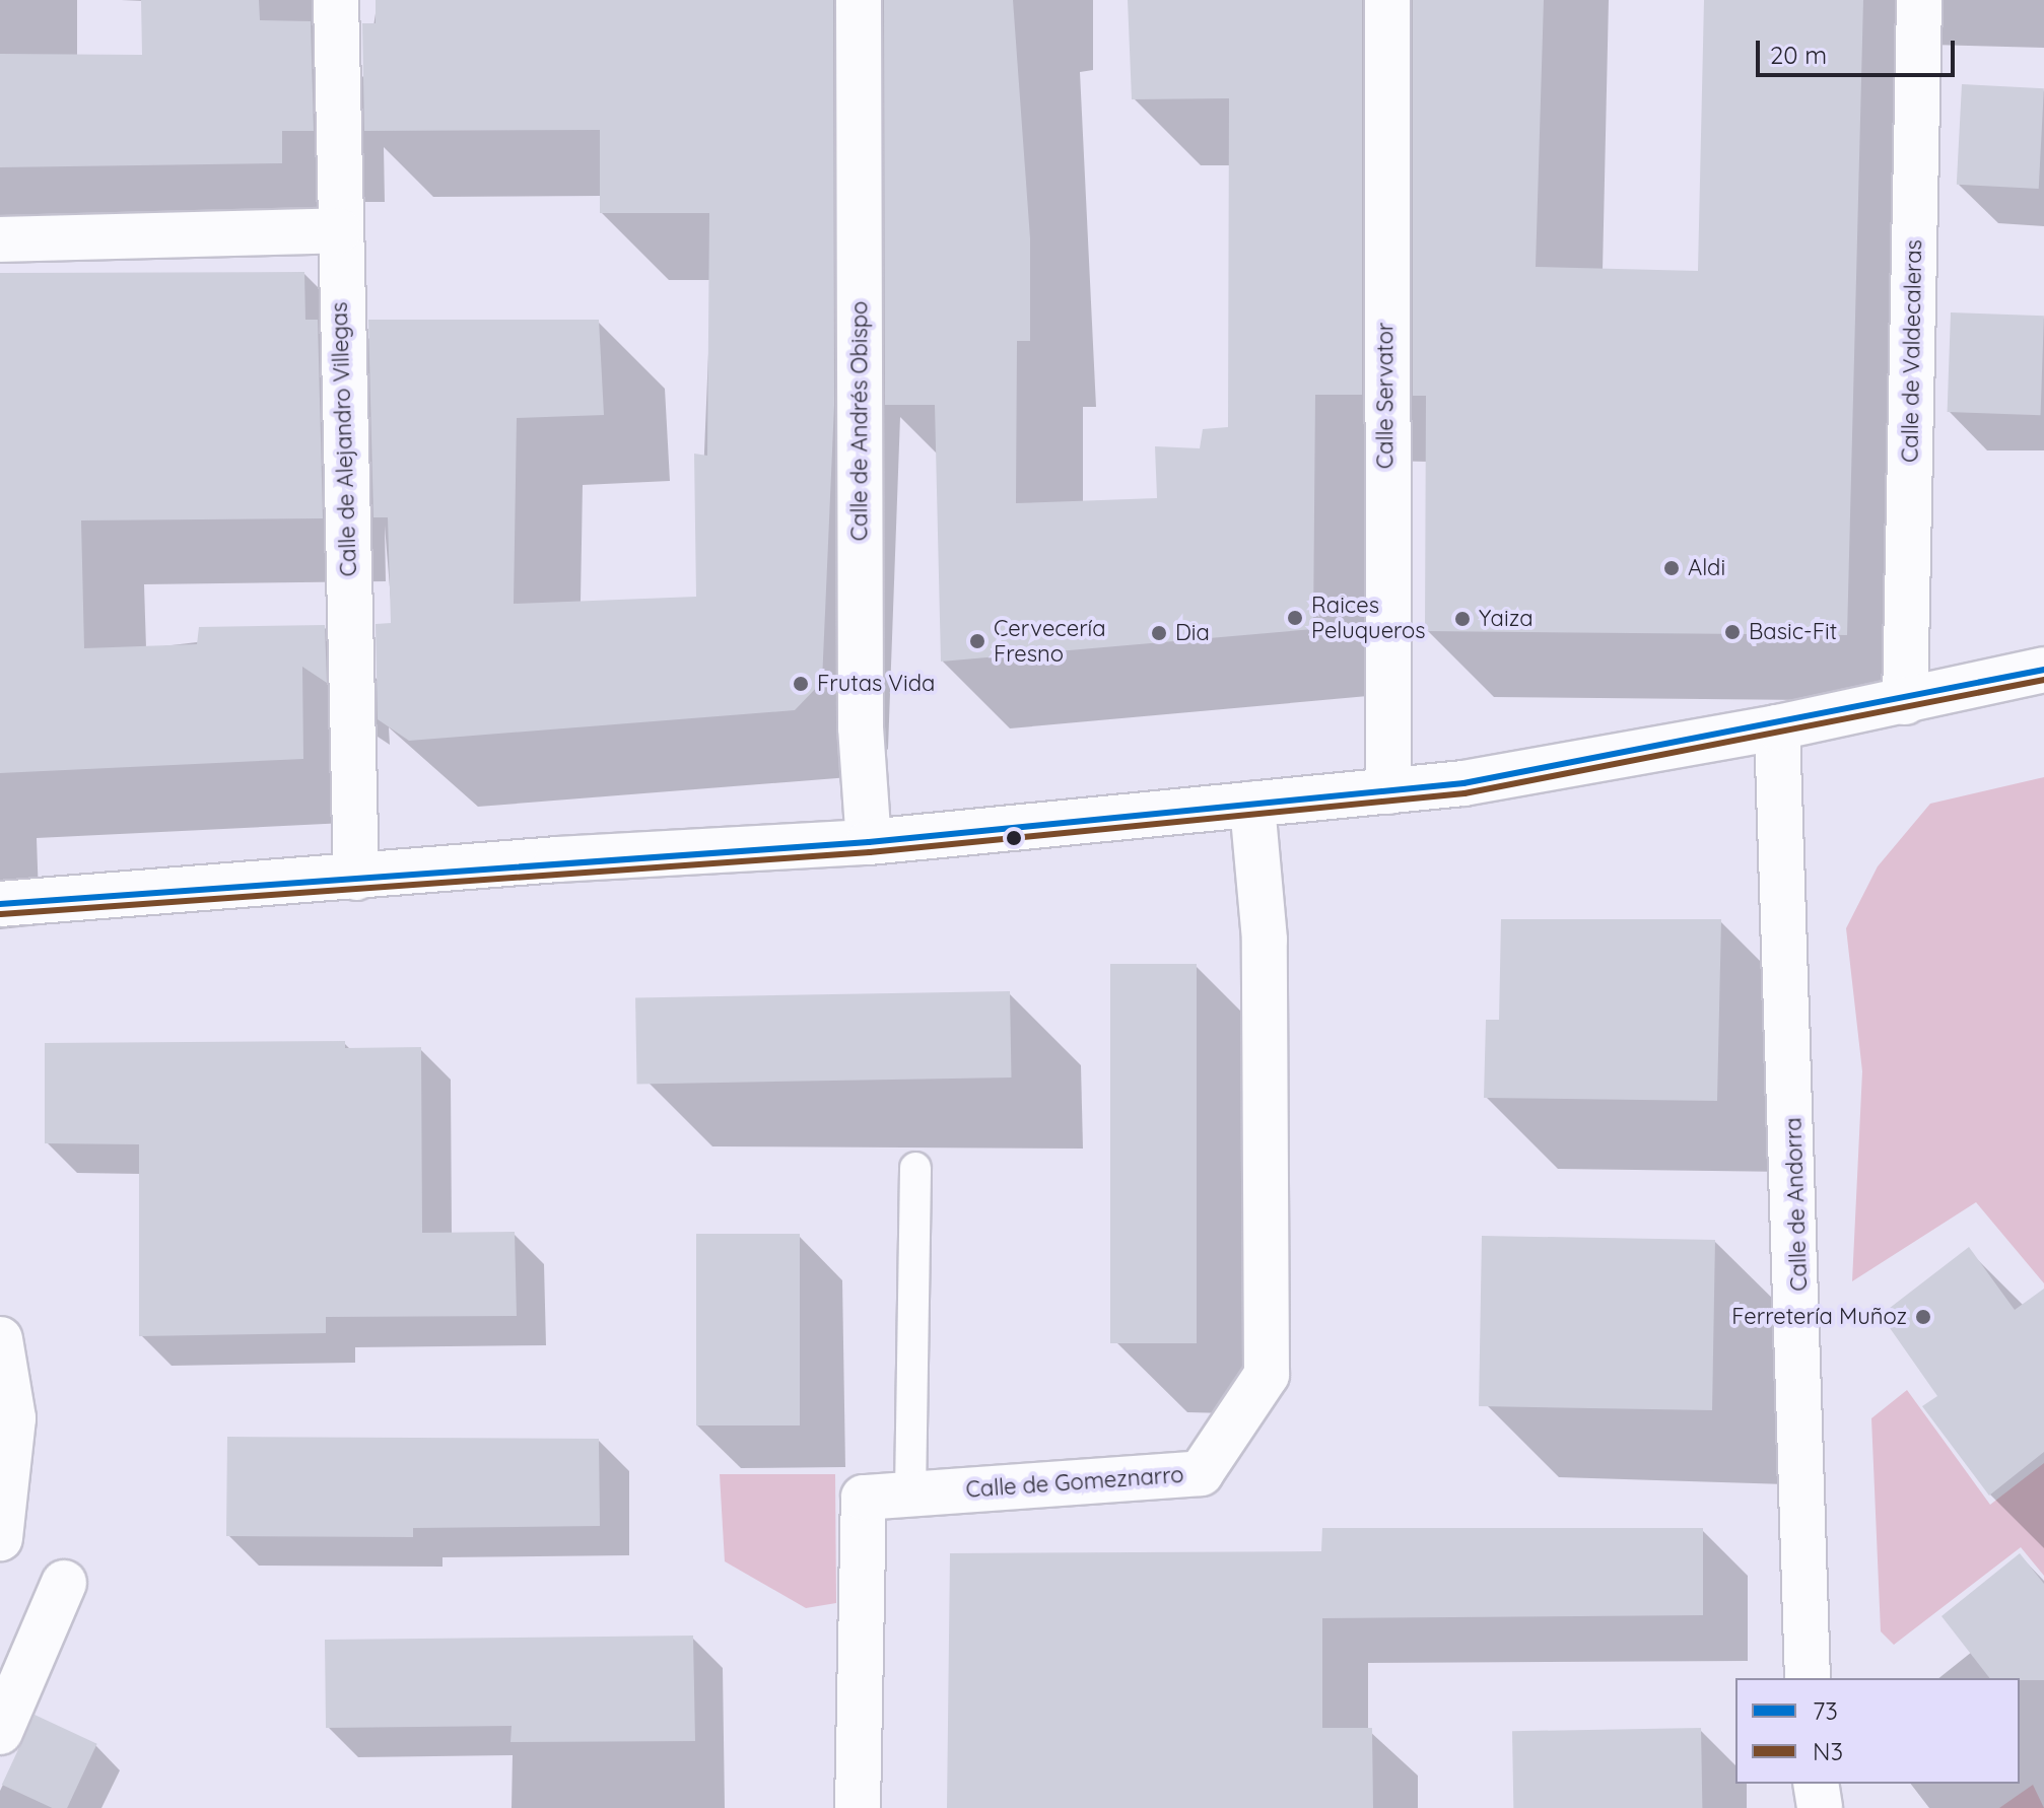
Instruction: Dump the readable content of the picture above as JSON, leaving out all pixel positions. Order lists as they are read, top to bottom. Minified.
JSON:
{"streets":{"street":["Calle de Valdecaleras","Calle Servator","Calle de Andrés Obispo","Calle de Alejandro Villegas","Calle de Andorra","Calle de Gomeznarro"]},"places":["Aldi","Raices Peluqueros","Yaiza","Basic-Fit","Dia","Cervecería Fresno","Frutas Vida","Ferretería Muñoz"],"lines":["transit line 73","transit line N3"],"legend":["73","N3"],"scale_bar":"20 m"}
